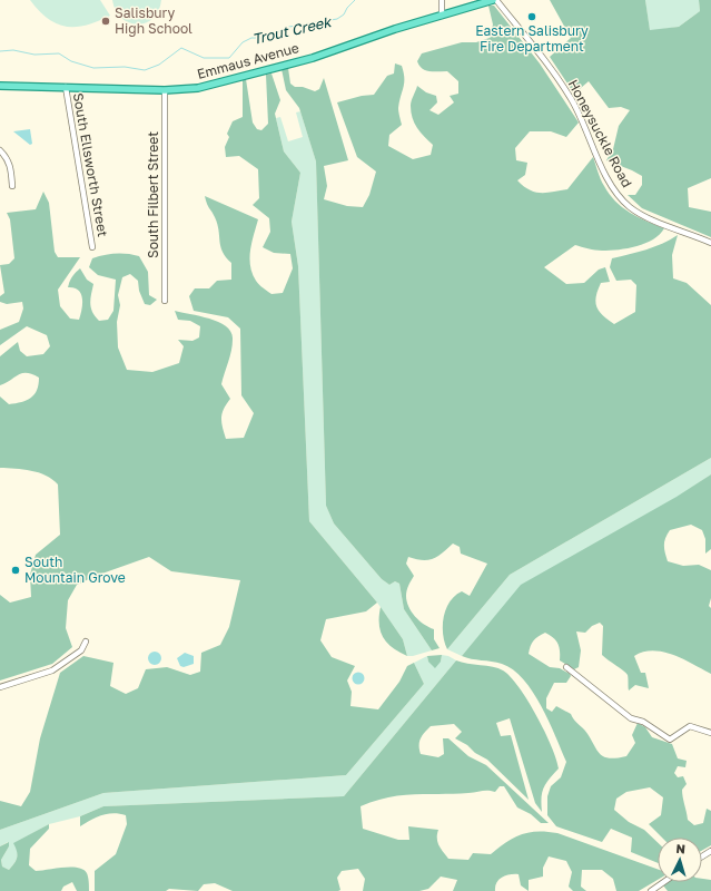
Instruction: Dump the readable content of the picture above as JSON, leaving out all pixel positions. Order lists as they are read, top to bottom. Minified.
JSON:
{"streets":{"main road":["Emmaus Avenue"],"street":["Honeysuckle Road","South Ellsworth Street","South Filbert Street"]},"crossings":[["Emmaus Avenue","Honeysuckle Road"],["Emmaus Avenue","South Ellsworth Street"],["Emmaus Avenue","South Filbert Street"]],"water":["Trout Creek"],"places":["Eastern Salisbury Fire Department","Salisbury High School","South Mountain Grove"],"north":"top"}
